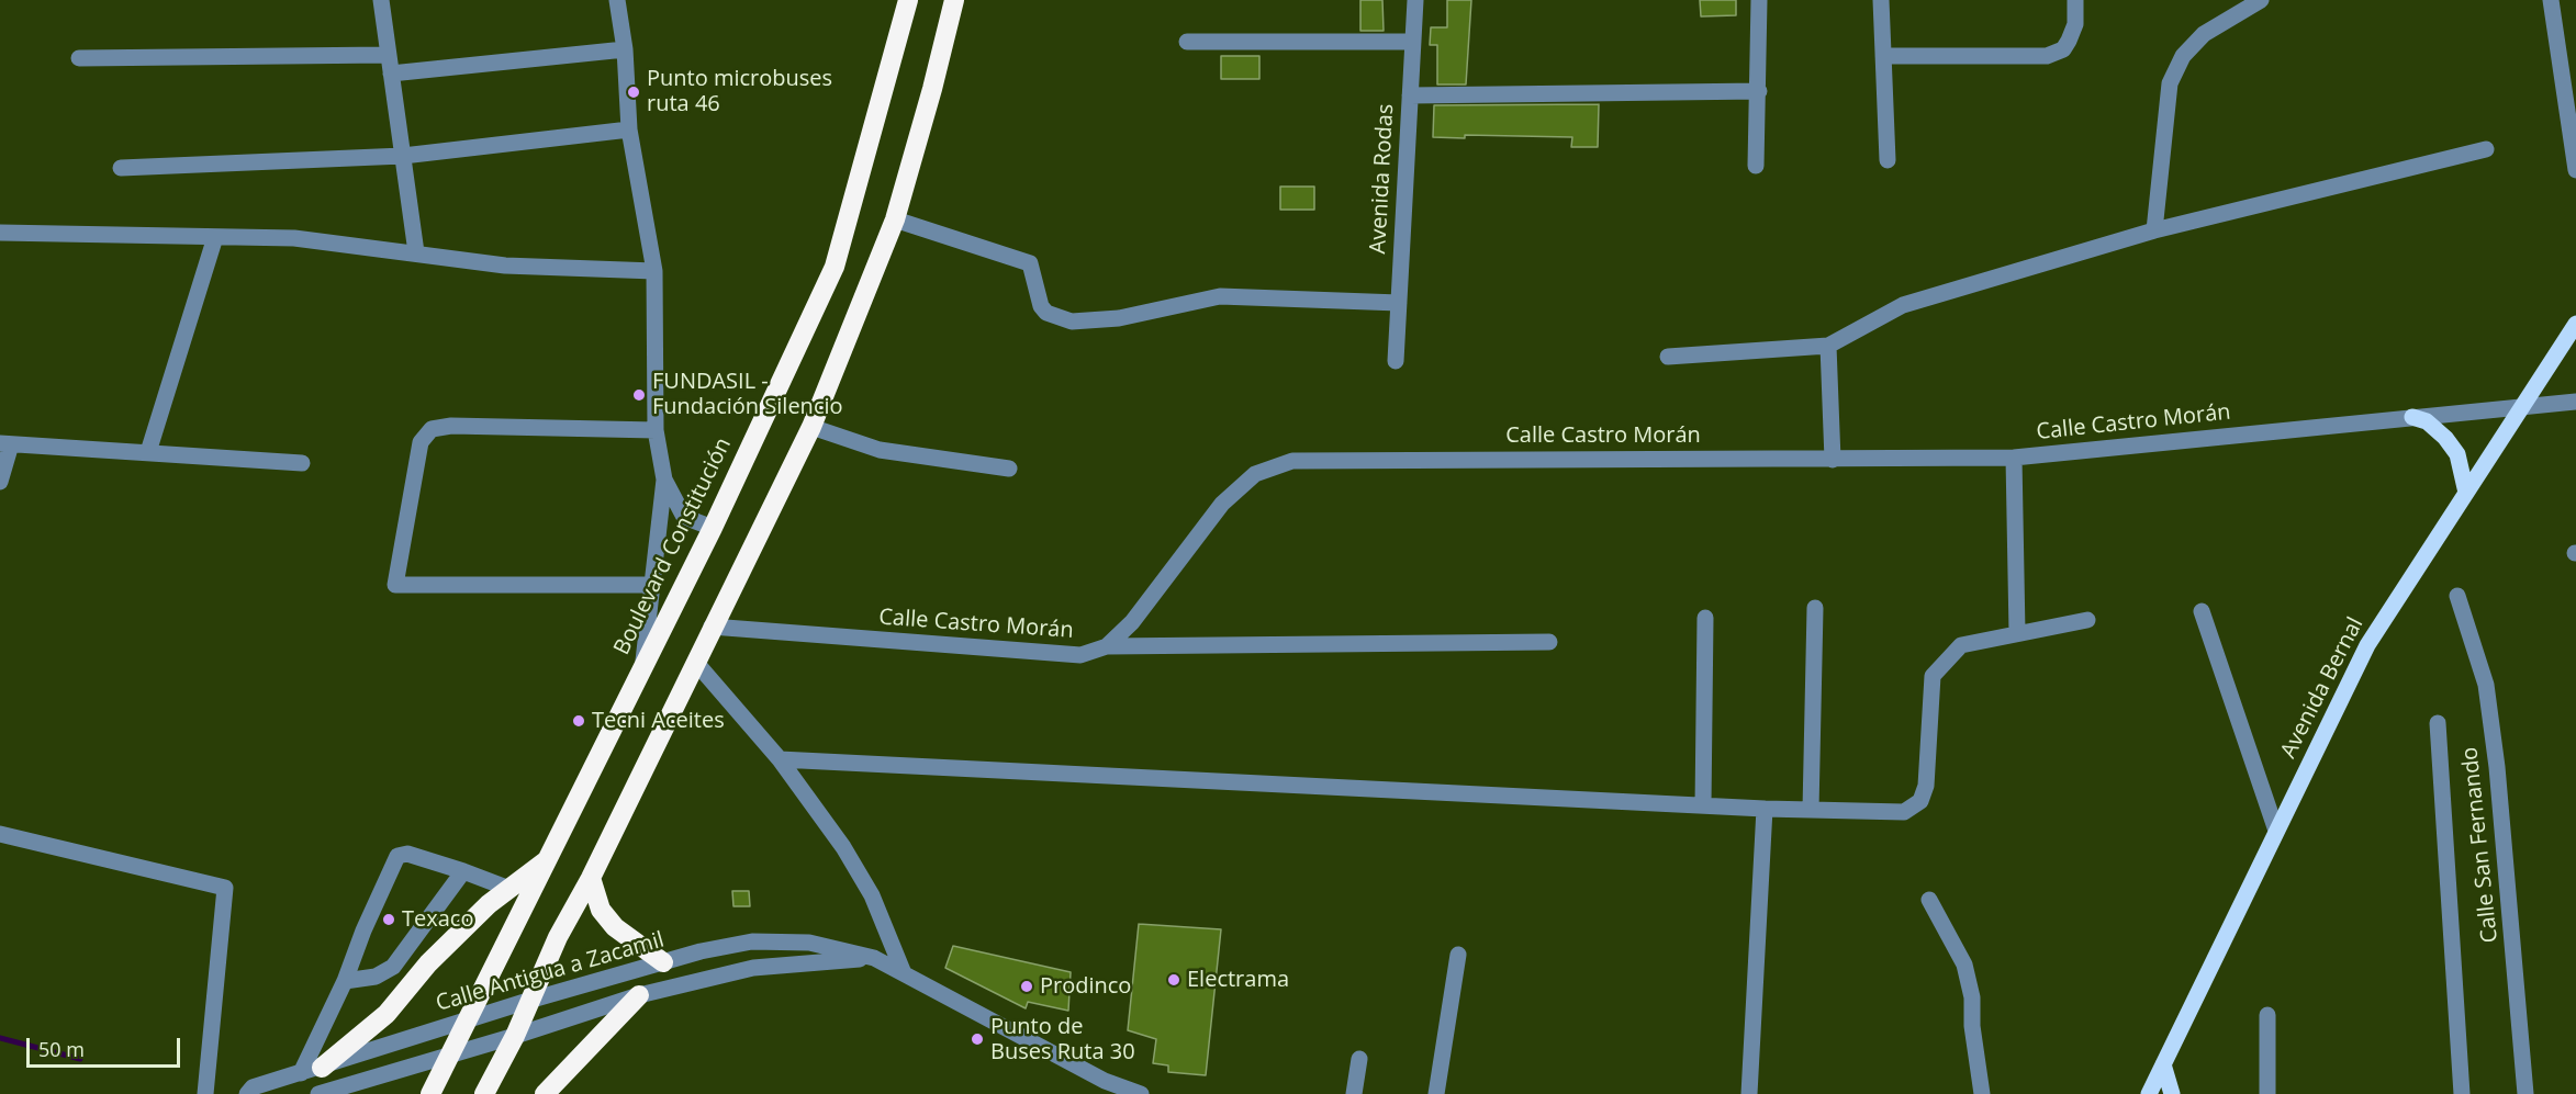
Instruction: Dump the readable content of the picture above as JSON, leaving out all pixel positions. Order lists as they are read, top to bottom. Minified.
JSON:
{"streets":{"highway":["Boulevard Constitución"],"main road":["Avenida Bernal"],"street":["Avenida Rodas","Calle Castro Morán","Calle San Fernando","Calle Antigua a Zacamil"]},"crossings":[["Calle Castro Morán","Avenida Bernal"],["Boulevard Constitución","Calle Antigua a Zacamil"]],"places":["Punto microbuses ruta 46","FUNDASIL - Fundación Silencio","Tecni Aceites","Texaco","Electrama","Prodinco","Punto de Buses Ruta 30"],"scale_bar":"50 m"}
